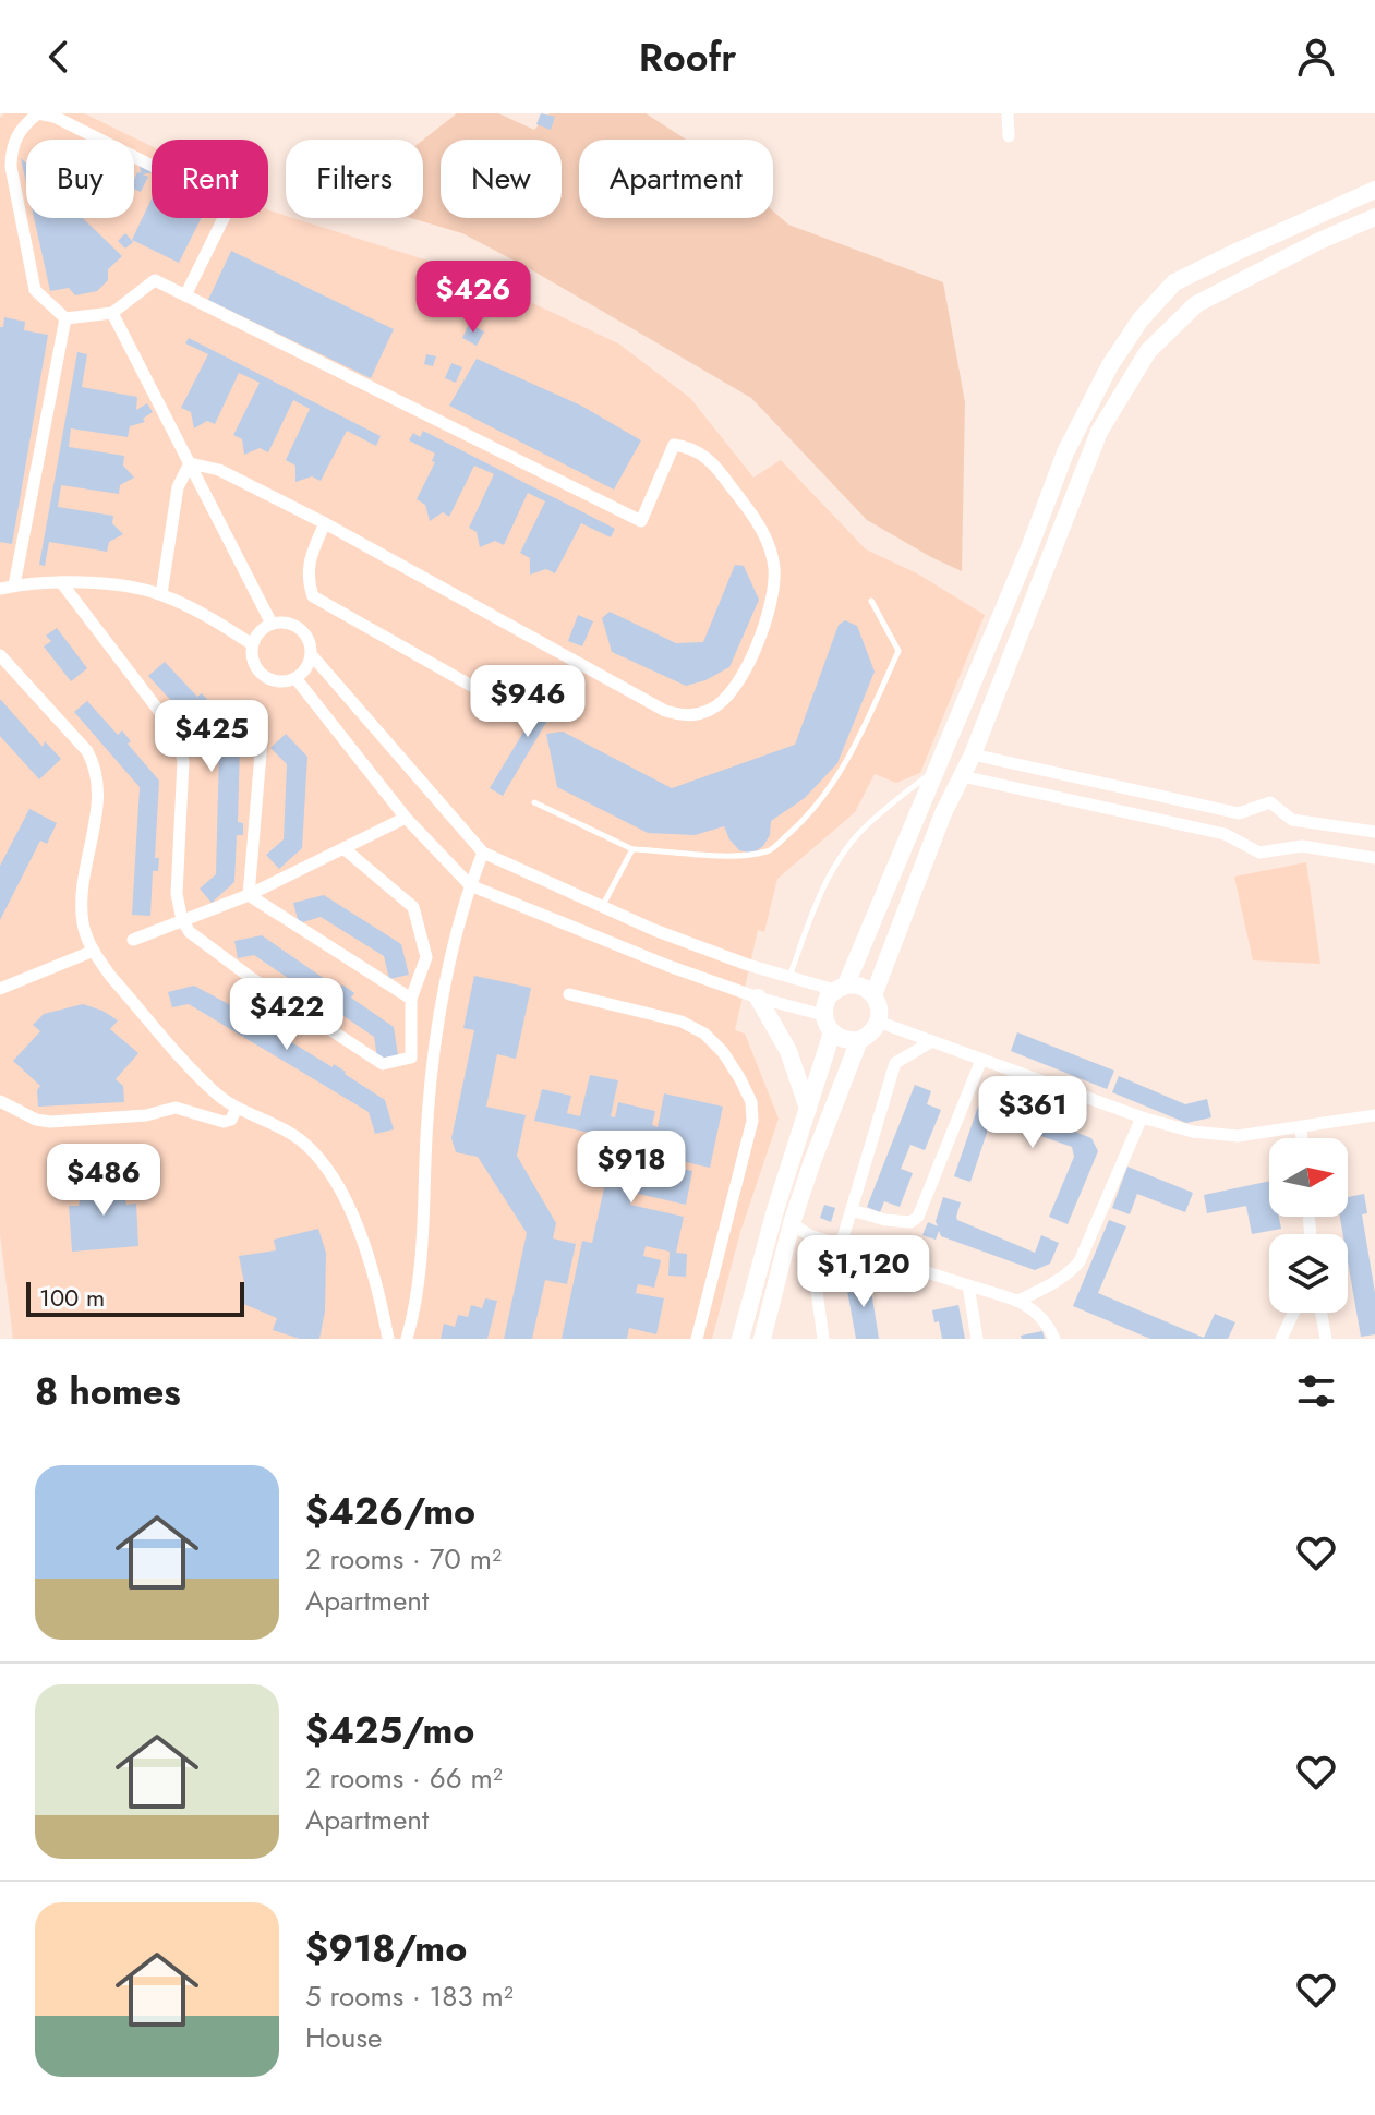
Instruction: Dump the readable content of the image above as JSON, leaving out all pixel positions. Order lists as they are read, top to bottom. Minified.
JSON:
{"scale_bar":"100 m","north":"right","page":{"header":"Roofr","chip":["Buy","Rent","Filters","New","Apartment"],"price":["$426","$946","$425","$422","$361","$918","$486","$1,120"],"scale":"100 m","heading":"8 homes","list":[{"name":"$426/mo","note":"2 rooms · 70 m² · Apartment"},{"name":"$425/mo","note":"2 rooms · 66 m² · Apartment"},{"name":"$918/mo","note":"5 rooms · 183 m² · House"}]}}
